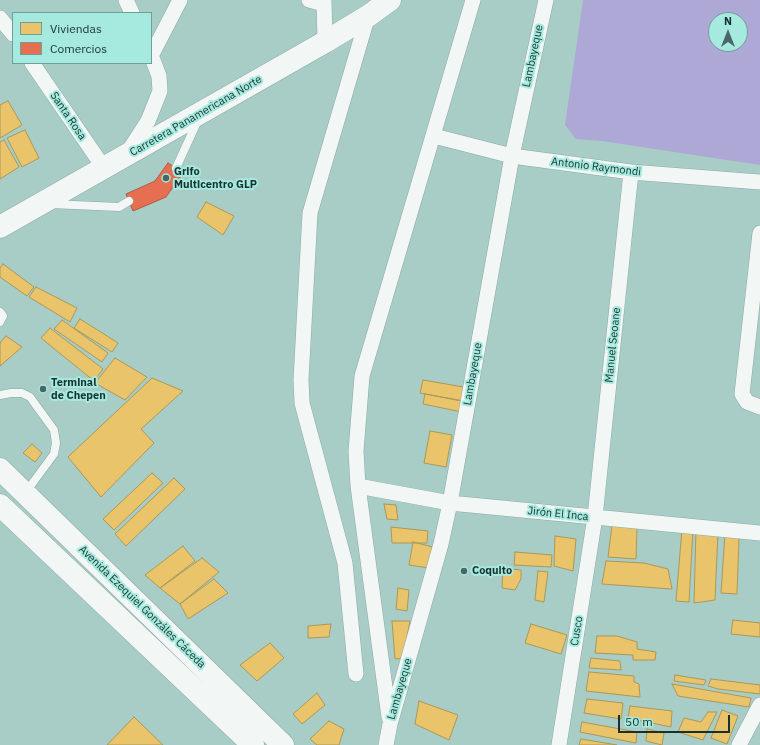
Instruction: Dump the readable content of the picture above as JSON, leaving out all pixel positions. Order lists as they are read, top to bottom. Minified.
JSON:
{"streets":{"main road":["Carretera Panamericana Norte","Avenida Ezequiel Gonzáles Cáceda"],"street":["Lambayeque","Santa Rosa","Antonio Raymondi","Manuel Seoane","Jirón El Inca","Cusco"]},"crossings":[["Lambayeque","Antonio Raymondi"],["Lambayeque","Jirón El Inca"],["Santa Rosa","Carretera Panamericana Norte"],["Antonio Raymondi","Manuel Seoane"],["Manuel Seoane","Jirón El Inca"],["Manuel Seoane","Cusco"],["Jirón El Inca","Cusco"]],"places":["Grifo Multicentro GLP","Terminal de Chepen","Coquito"],"legend":["Viviendas","Comercios"],"scale_bar":"50 m","north":"top"}
